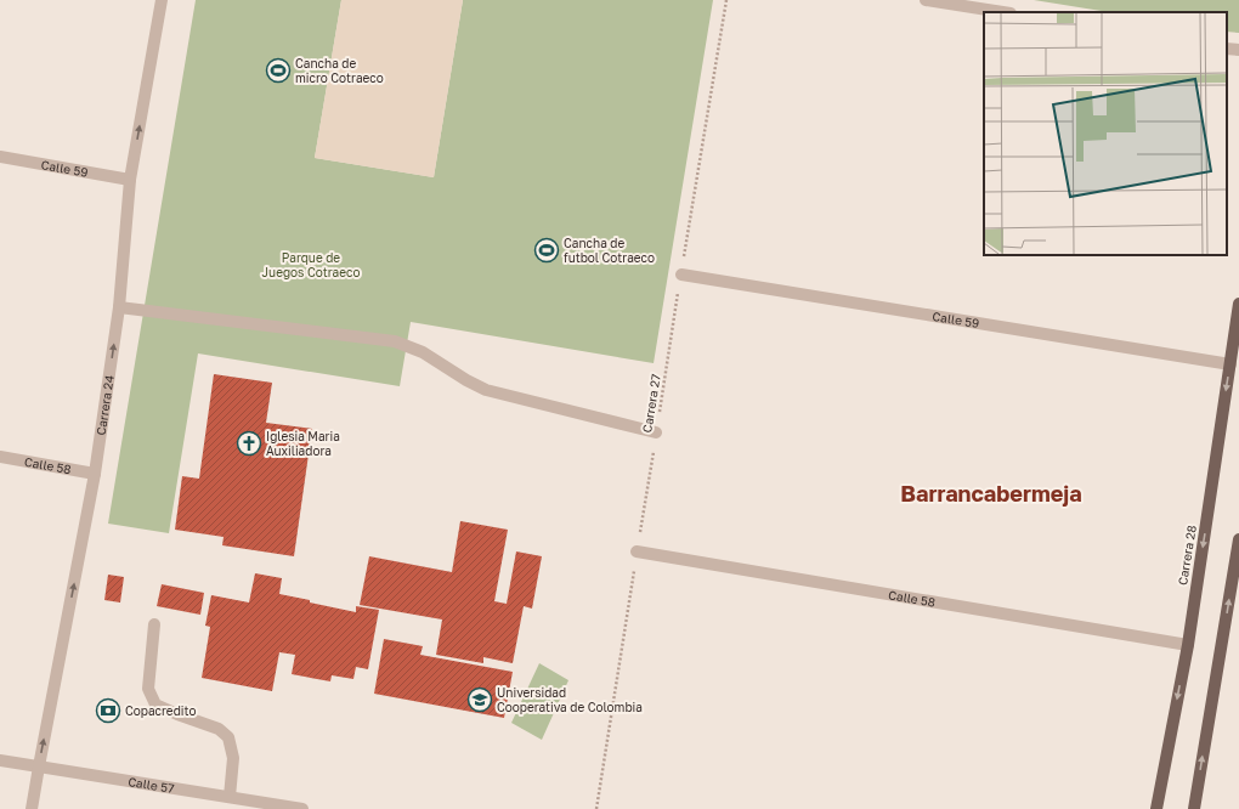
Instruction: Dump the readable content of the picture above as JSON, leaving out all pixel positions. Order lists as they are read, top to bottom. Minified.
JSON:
{"streets":{"main road":["Carrera 28"],"street":["Calle 59","Carrera 24","Calle 58","Calle 57"],"path":["Carrera 27"]},"crossings":[["Calle 59","Carrera 27"],["Calle 59","Carrera 24"],["Calle 59","Carrera 28"],["Carrera 27","Calle 58"],["Carrera 24","Calle 58"],["Carrera 24","Calle 57"],["Calle 58","Carrera 28"]],"one_way":["Carrera 24"],"districts":["Barrancabermeja"],"parks":["Parque de Juegos Cotraeco"],"places":{"sports":["Cancha de micro Cotraeco","Cancha de futbol Cotraeco"],"church":["Iglesia Maria Auxiliadora"],"school or university":["Universidad Cooperativa de Colombia"],"bank":["Copacredito"]}}
